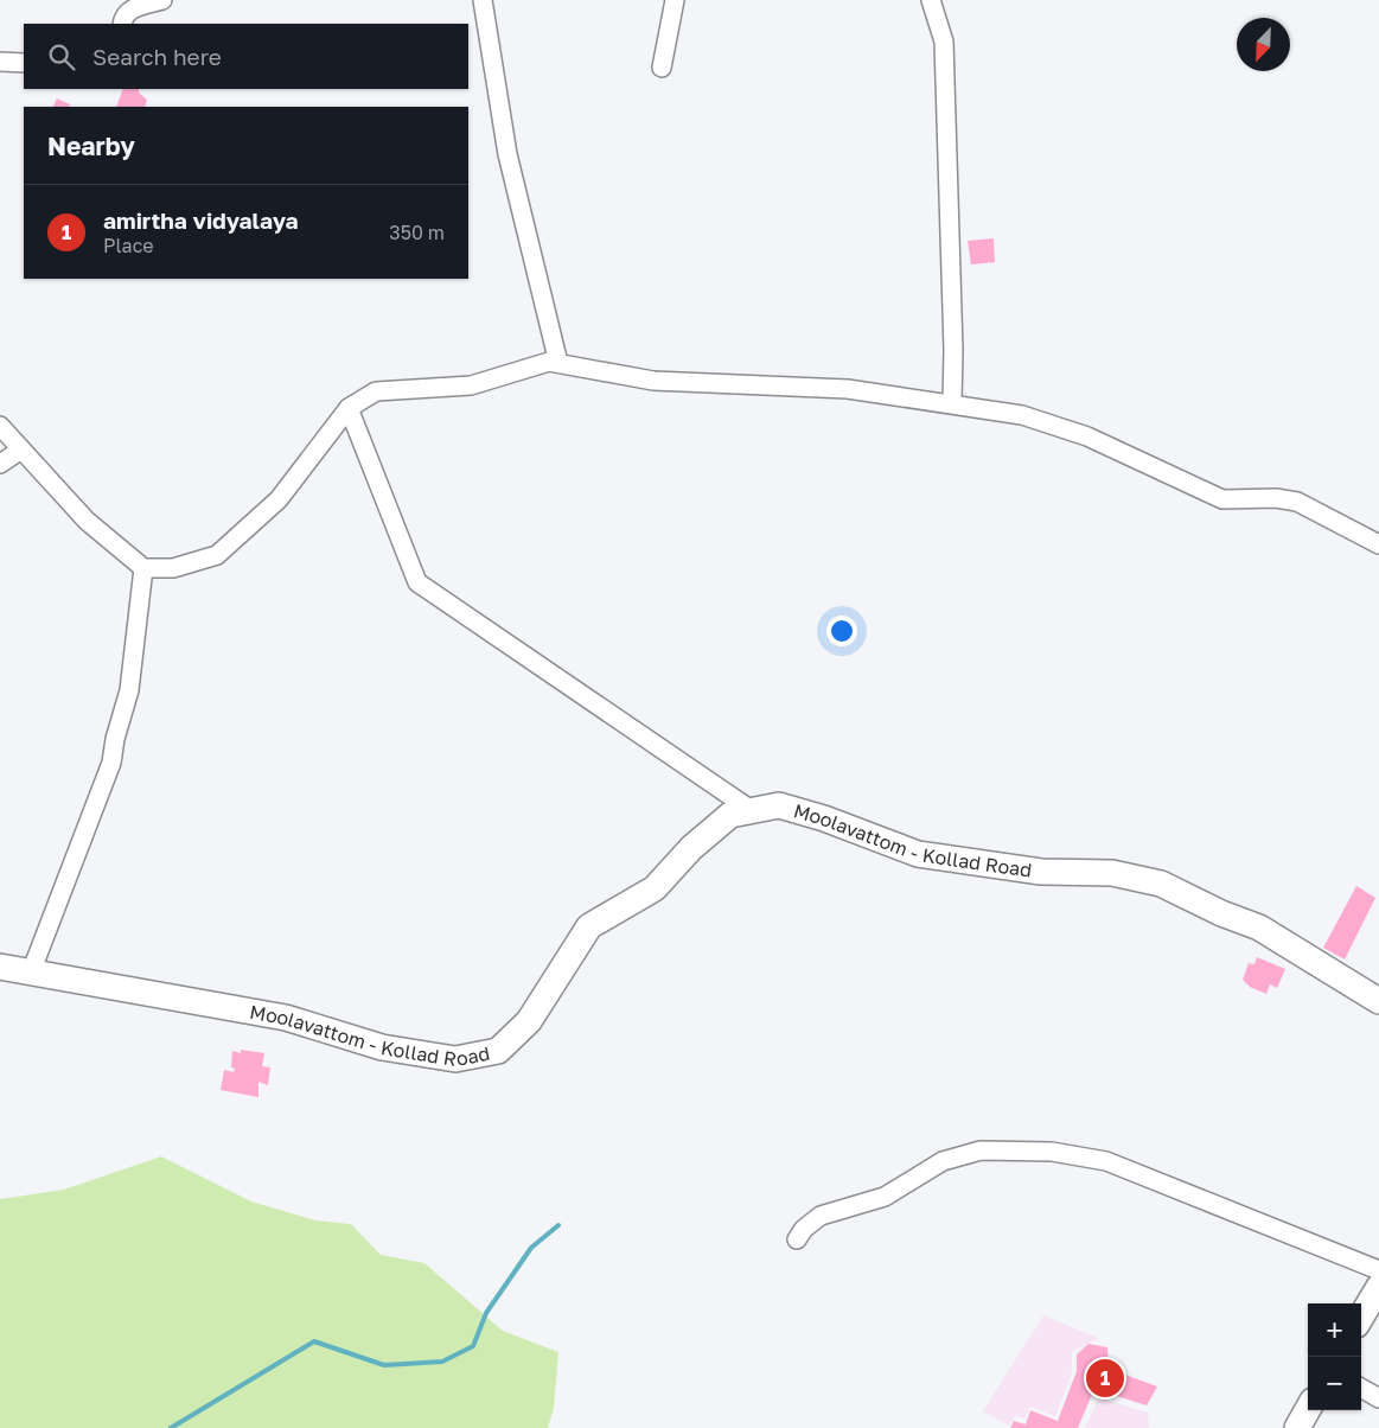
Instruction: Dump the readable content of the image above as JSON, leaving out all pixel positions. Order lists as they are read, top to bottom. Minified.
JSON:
{"streets":{"main road":["Moolavattom - Kollad Road"]},"north":"bottom left","page":{"search":"Search here","heading":"Nearby","list":[{"mark":"1","name":"amirtha vidyalaya","note":"Place","value":"350 m"}],"map_buttons":["+","−"],"pins":"1"}}
